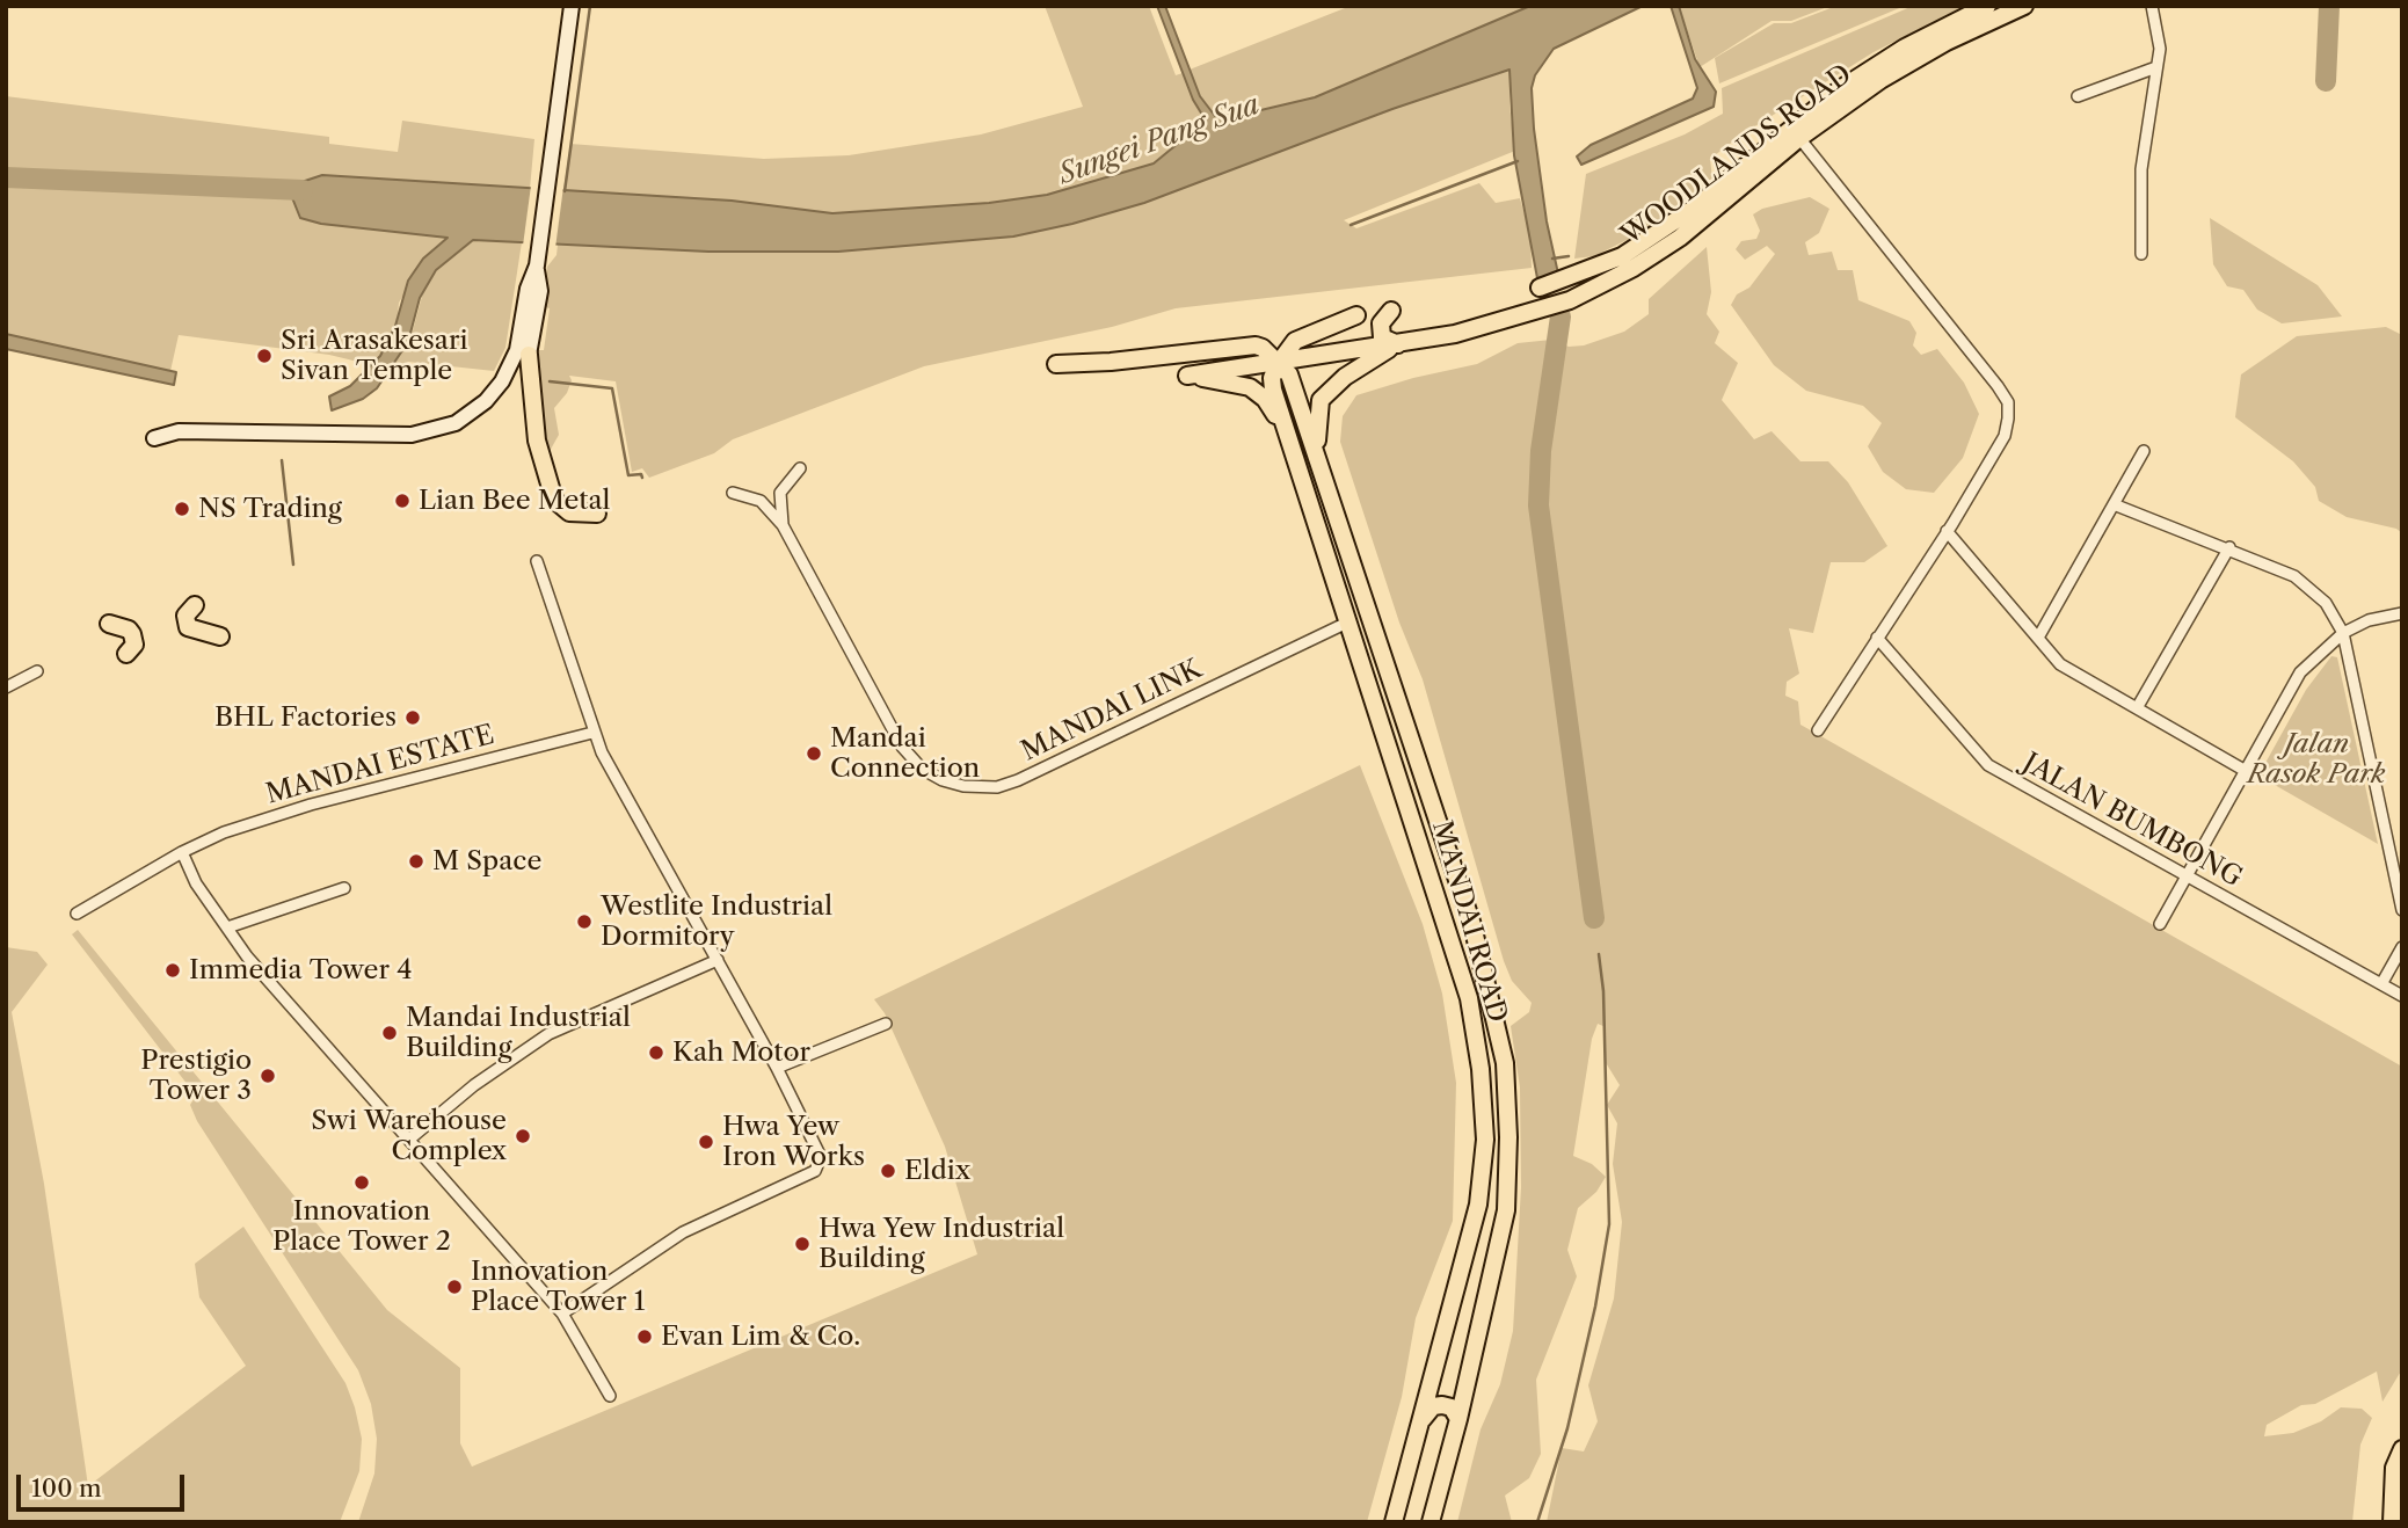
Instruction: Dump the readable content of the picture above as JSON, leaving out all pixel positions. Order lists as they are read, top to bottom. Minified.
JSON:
{"streets":{"main road":["WOODLANDS ROAD","MANDAI ROAD"],"street":["MANDAI LINK","MANDAI ESTATE","JALAN BUMBONG"]},"crossings":[["WOODLANDS ROAD","MANDAI ROAD"],["MANDAI LINK","MANDAI ROAD"]],"water":["Sungei Pang Sua"],"parks":["Jalan Rasok Park"],"places":["Sri Arasakesari Sivan Temple","Lian Bee Metal","NS Trading","BHL Factories","Mandai Connection","M Space","Westlite Industrial Dormitory","Immedia Tower 4","Mandai Industrial Building","Kah Motor","Prestigio Tower 3","Swi Warehouse Complex","Hwa Yew Iron Works","Eldix","Innovation Place Tower 2","Hwa Yew Industrial Building","Innovation Place Tower 1","Evan Lim & Co."],"scale_bar":"100 m"}
